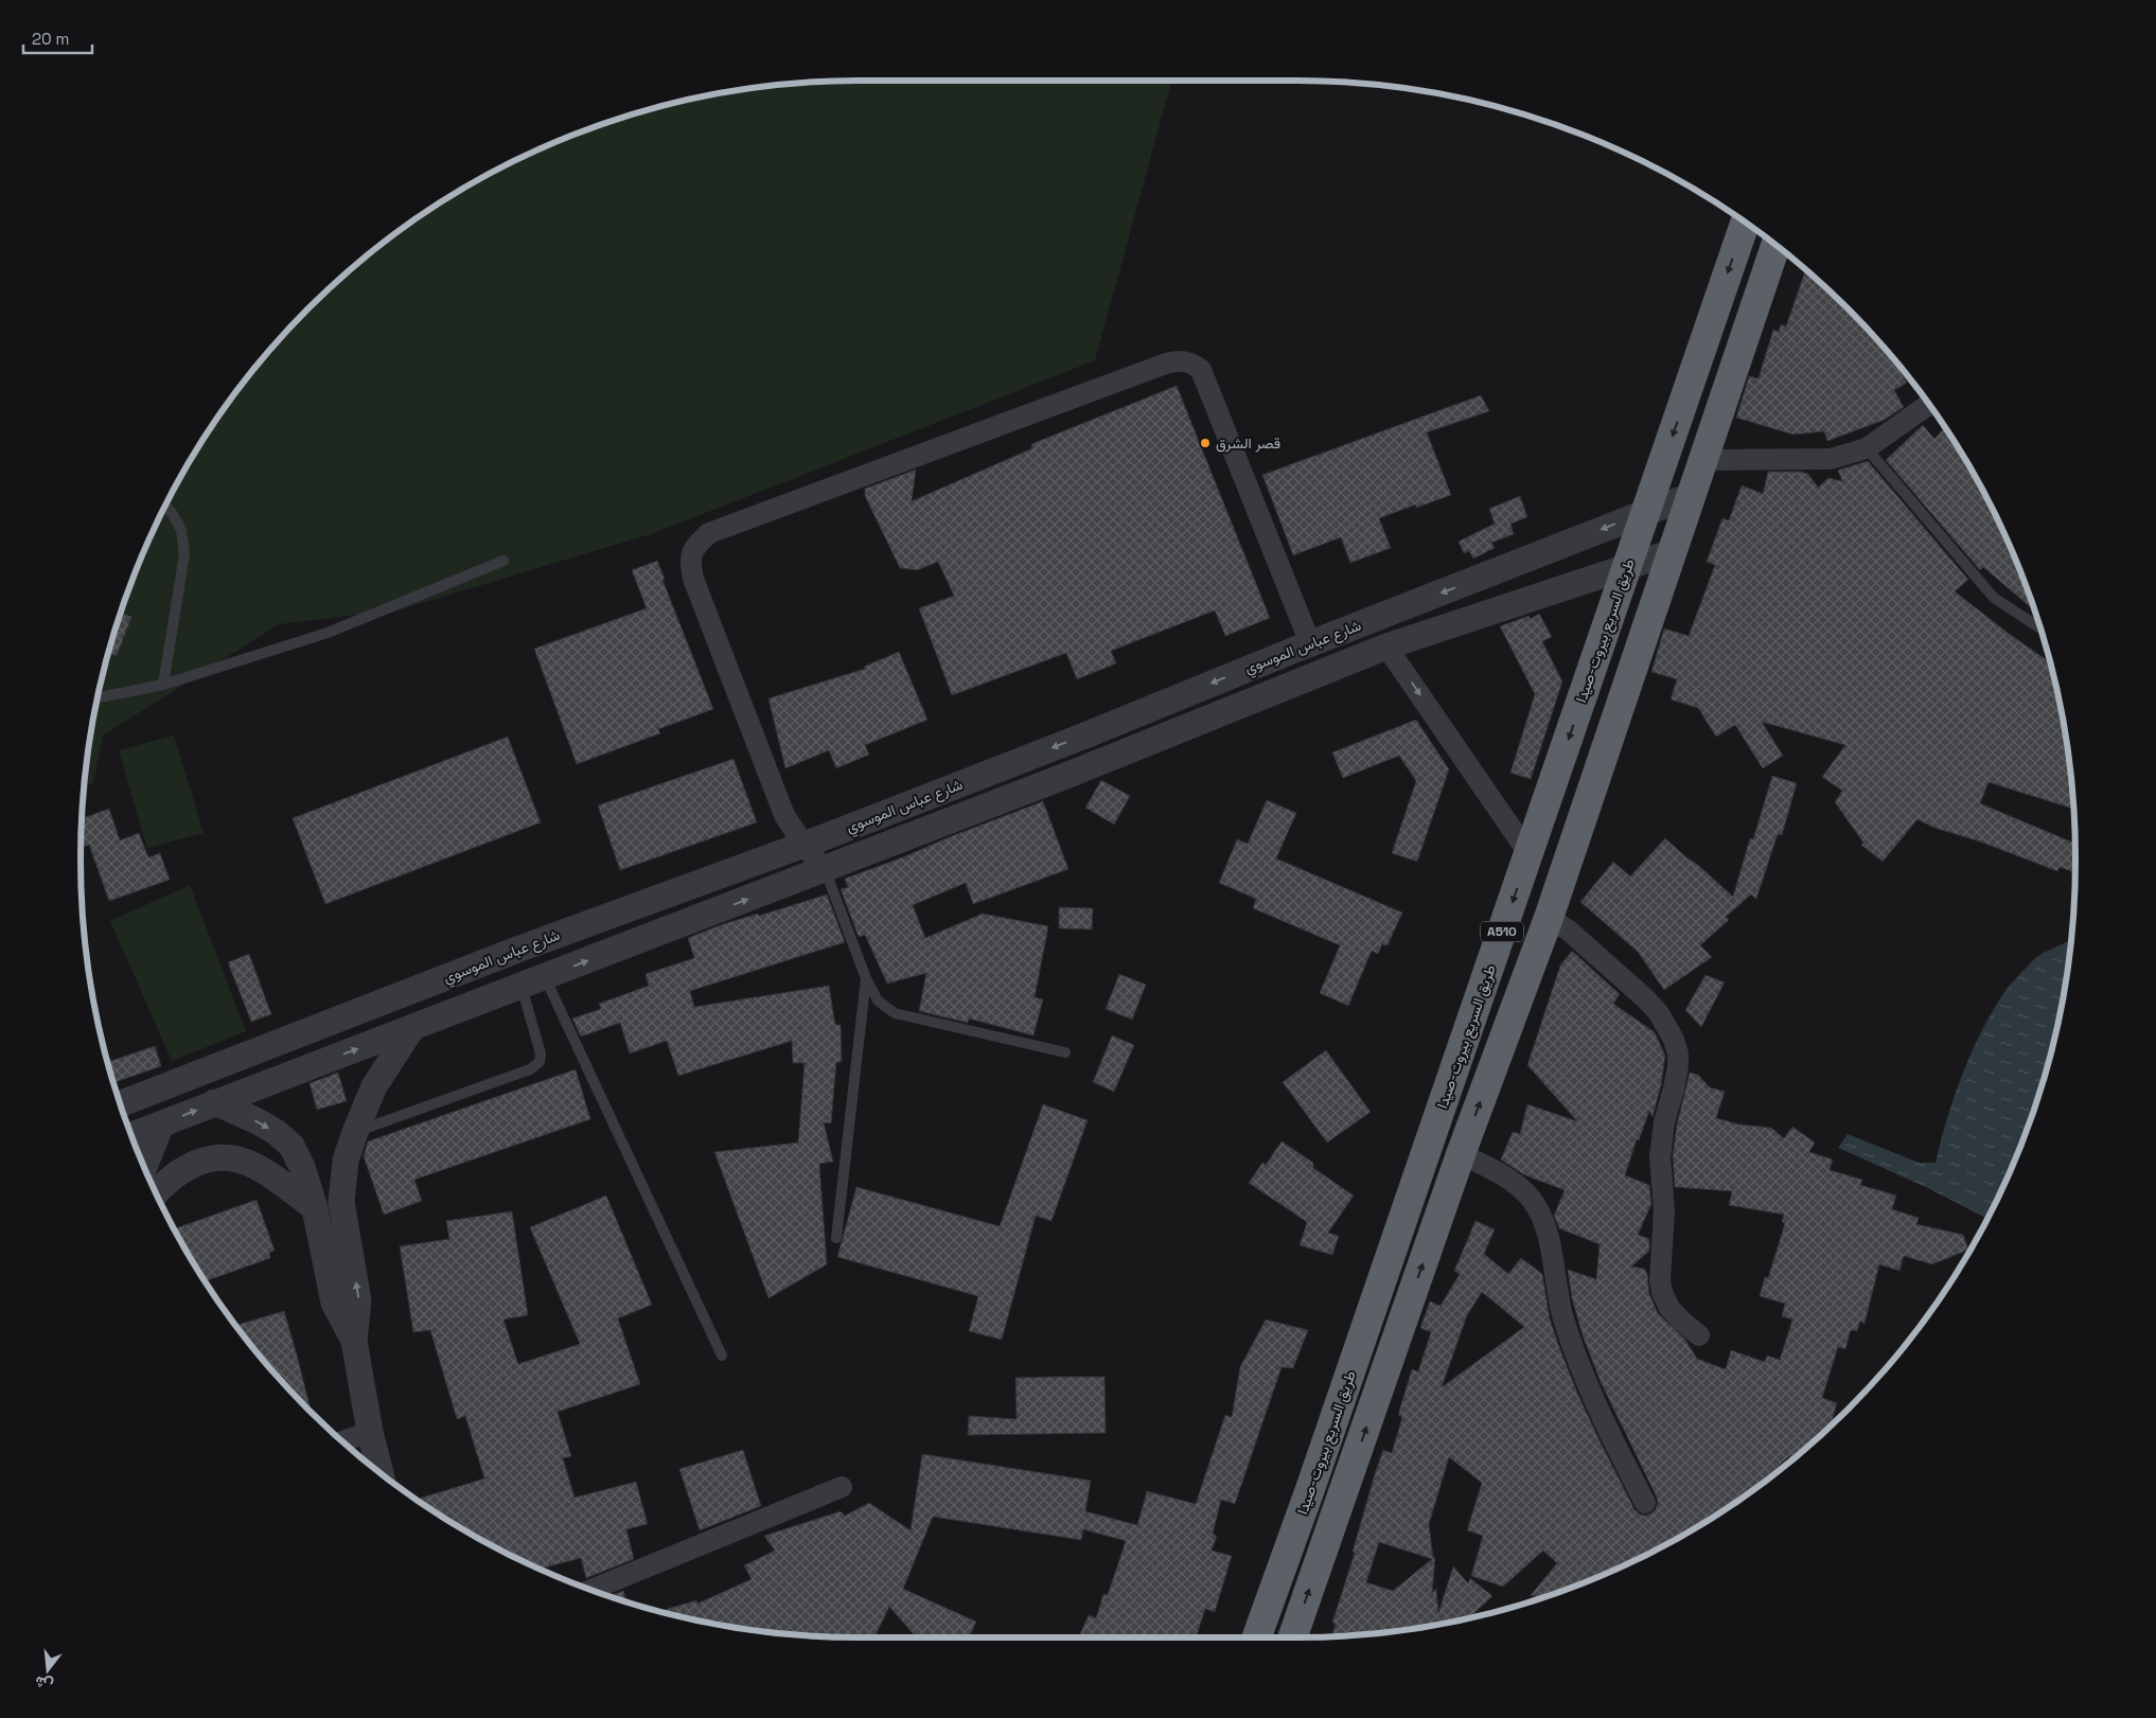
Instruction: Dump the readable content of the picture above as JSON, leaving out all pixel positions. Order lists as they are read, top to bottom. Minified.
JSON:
{"streets":{"highway":["طريق السريع بيروت-صيدا","A510"],"street":["شارع عباس الموسوي"]},"crossings":[["طريق السريع بيروت-صيدا","شارع عباس الموسوي"],["شارع عباس الموسوي","A510"]],"places":["قصر الشرق"],"scale_bar":"20 m","north":"bottom"}
